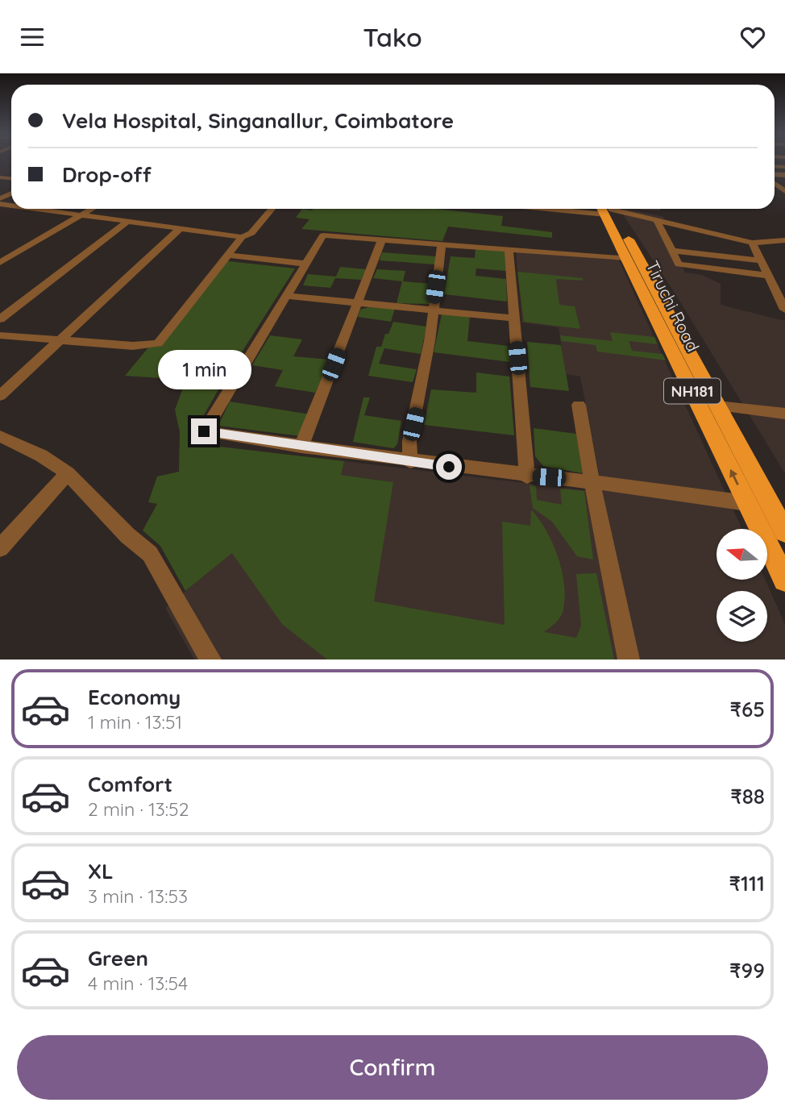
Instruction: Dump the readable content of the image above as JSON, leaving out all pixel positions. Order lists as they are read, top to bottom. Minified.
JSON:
{"streets":{"highway":["Tiruchi Road","NH181"]},"north":"left","page":{"header":"Tako","banner":["Vela Hospital, Singanallur, Coimbatore","Drop-off"],"bubble":"1 min","list":[{"name":"Economy","note":"1 min · 13:51","value":"₹65"},{"name":"Comfort","note":"2 min · 13:52","value":"₹88"},{"name":"XL","note":"3 min · 13:53","value":"₹111"},{"name":"Green","note":"4 min · 13:54","value":"₹99"}],"buttons":"Confirm"}}
